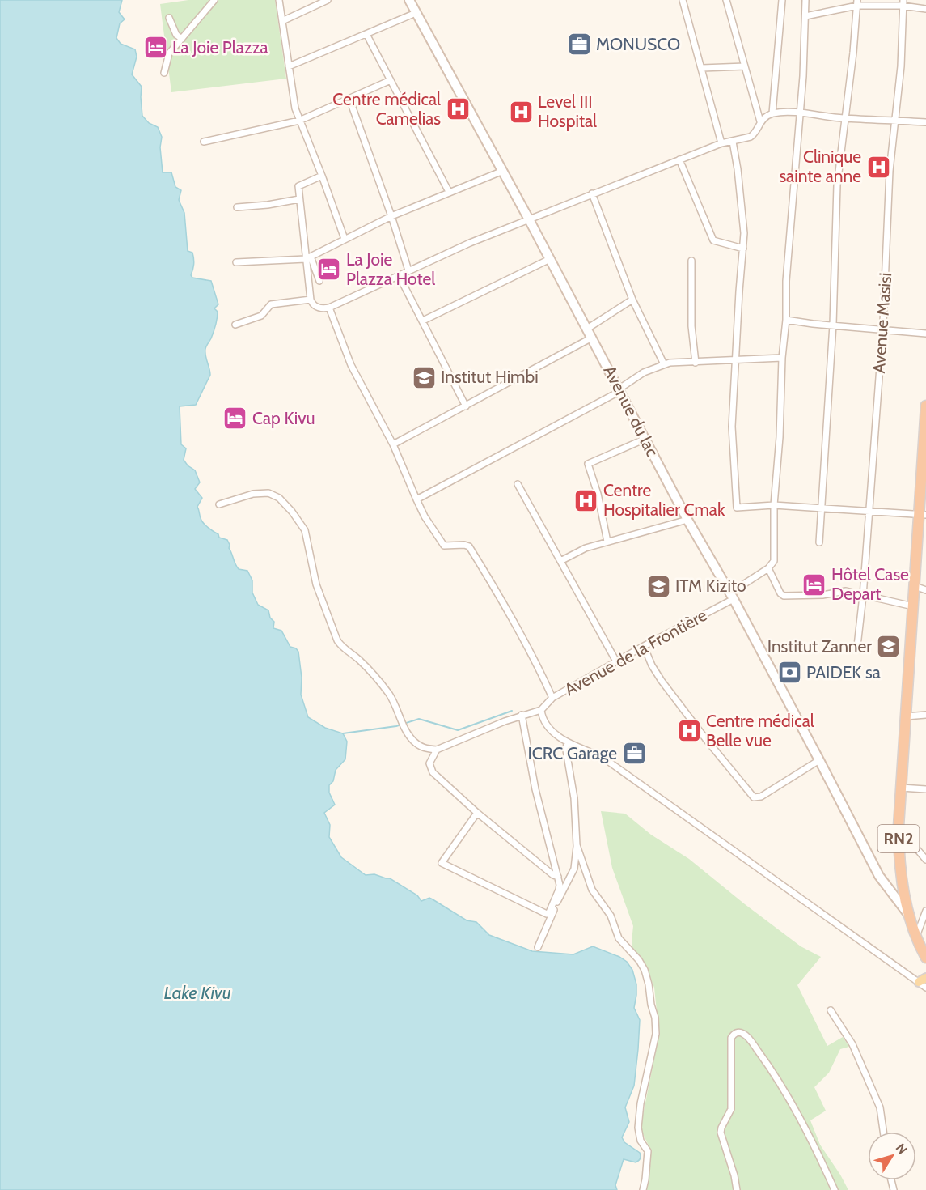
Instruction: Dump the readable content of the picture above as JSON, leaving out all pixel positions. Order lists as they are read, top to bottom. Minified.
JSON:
{"streets":{"highway":["RN2"],"main road":["Avenue du lac"],"street":["Avenue Masisi","Avenue de la Frontière"]},"crossings":[["Avenue du lac","Avenue de la Frontière"],["Avenue du lac","RN2"]],"water":["Lake Kivu"],"places":{"office":["MONUSCO","ICRC Garage"],"hotel":["La Joie Plazza","La Joie Plazza Hotel","Cap Kivu","Hôtel Case Depart"],"hospital":["Centre médical Camelias","Level III Hospital","Clinique sainte anne","Centre Hospitalier Cmak","Centre médical Belle vue"],"school or university":["Institut Himbi","ITM Kizito","Institut Zanner"],"bank":["PAIDEK sa"]},"north":"top right"}
